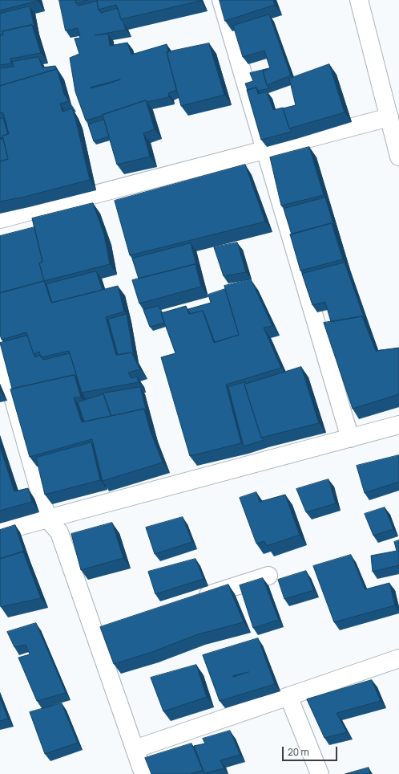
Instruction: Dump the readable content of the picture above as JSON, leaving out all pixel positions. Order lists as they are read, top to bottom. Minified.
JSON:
{"scale_bar":"20 m"}
